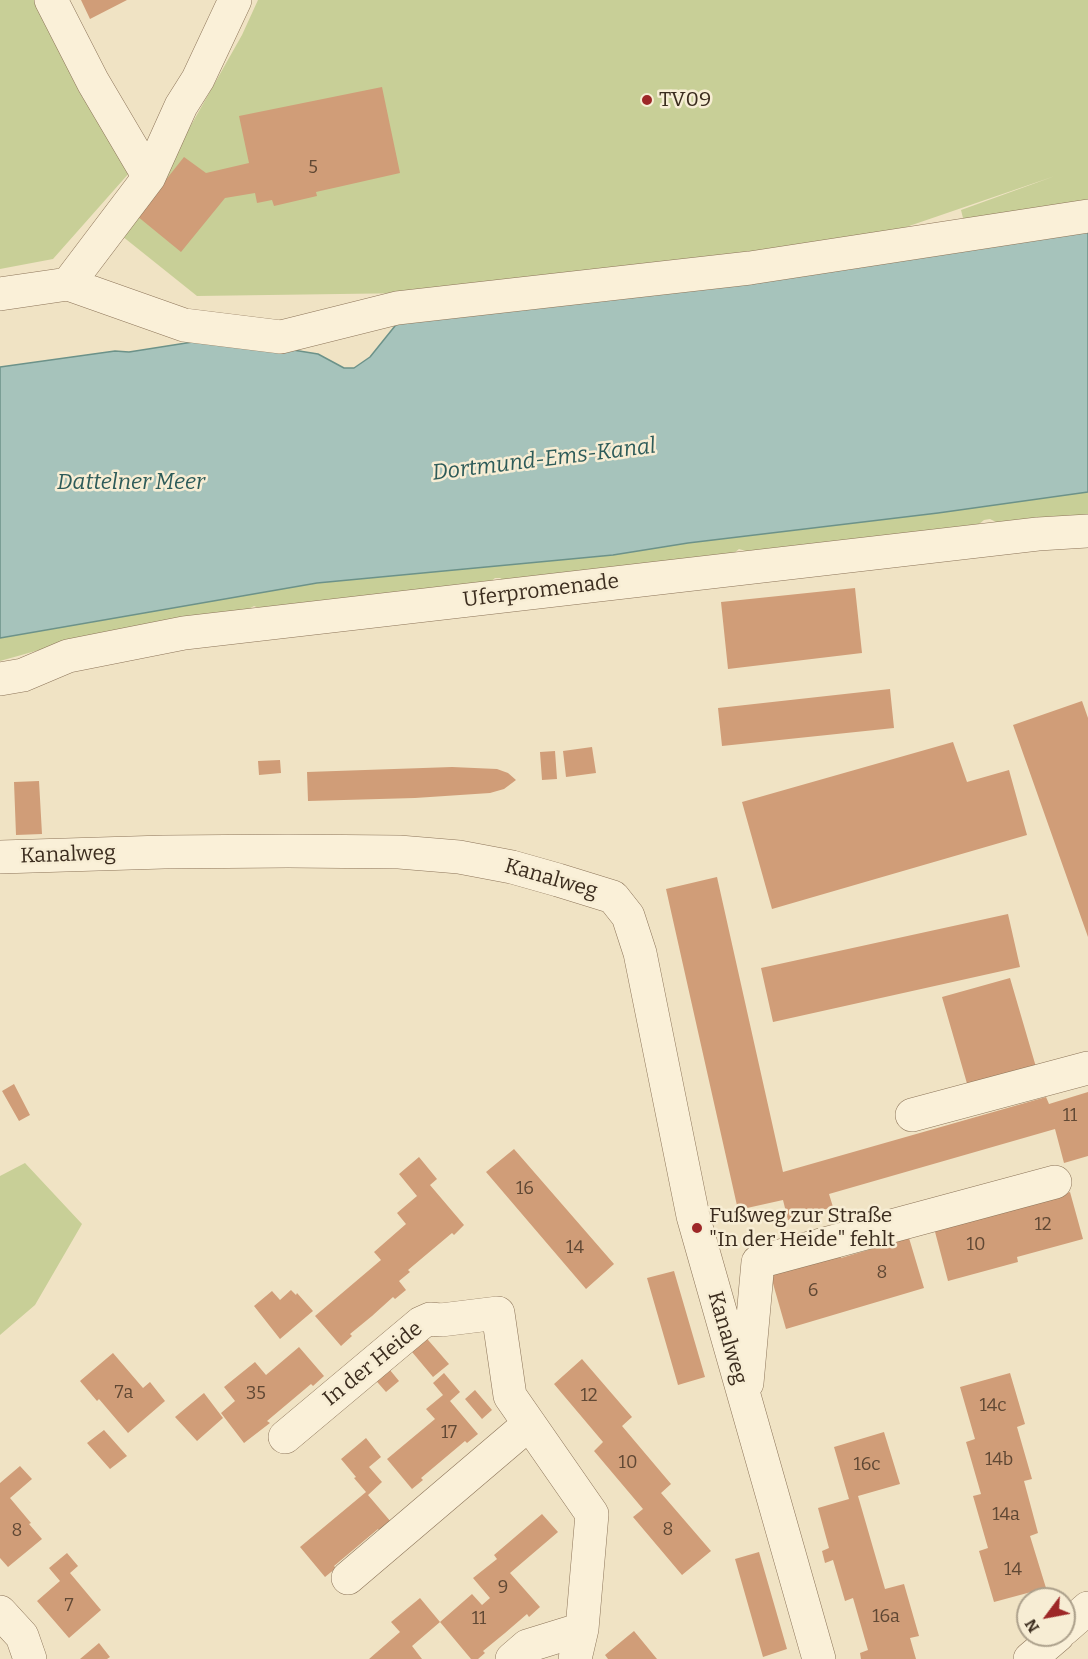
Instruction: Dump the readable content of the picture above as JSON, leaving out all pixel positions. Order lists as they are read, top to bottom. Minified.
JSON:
{"streets":{"street":["Uferpromenade","Kanalweg","In der Heide"]},"water":["Dortmund-Ems-Kanal","Dattelner Meer"],"places":["TV09","Fußweg zur Straße \"In der Heide\" fehlt"],"house_numbers":["5","11","16","12","10","14","8","6","7a","35","12","14c","17","14b","10","16c","14a","8","8","14","9","7","16a","11"],"north":"bottom left"}
